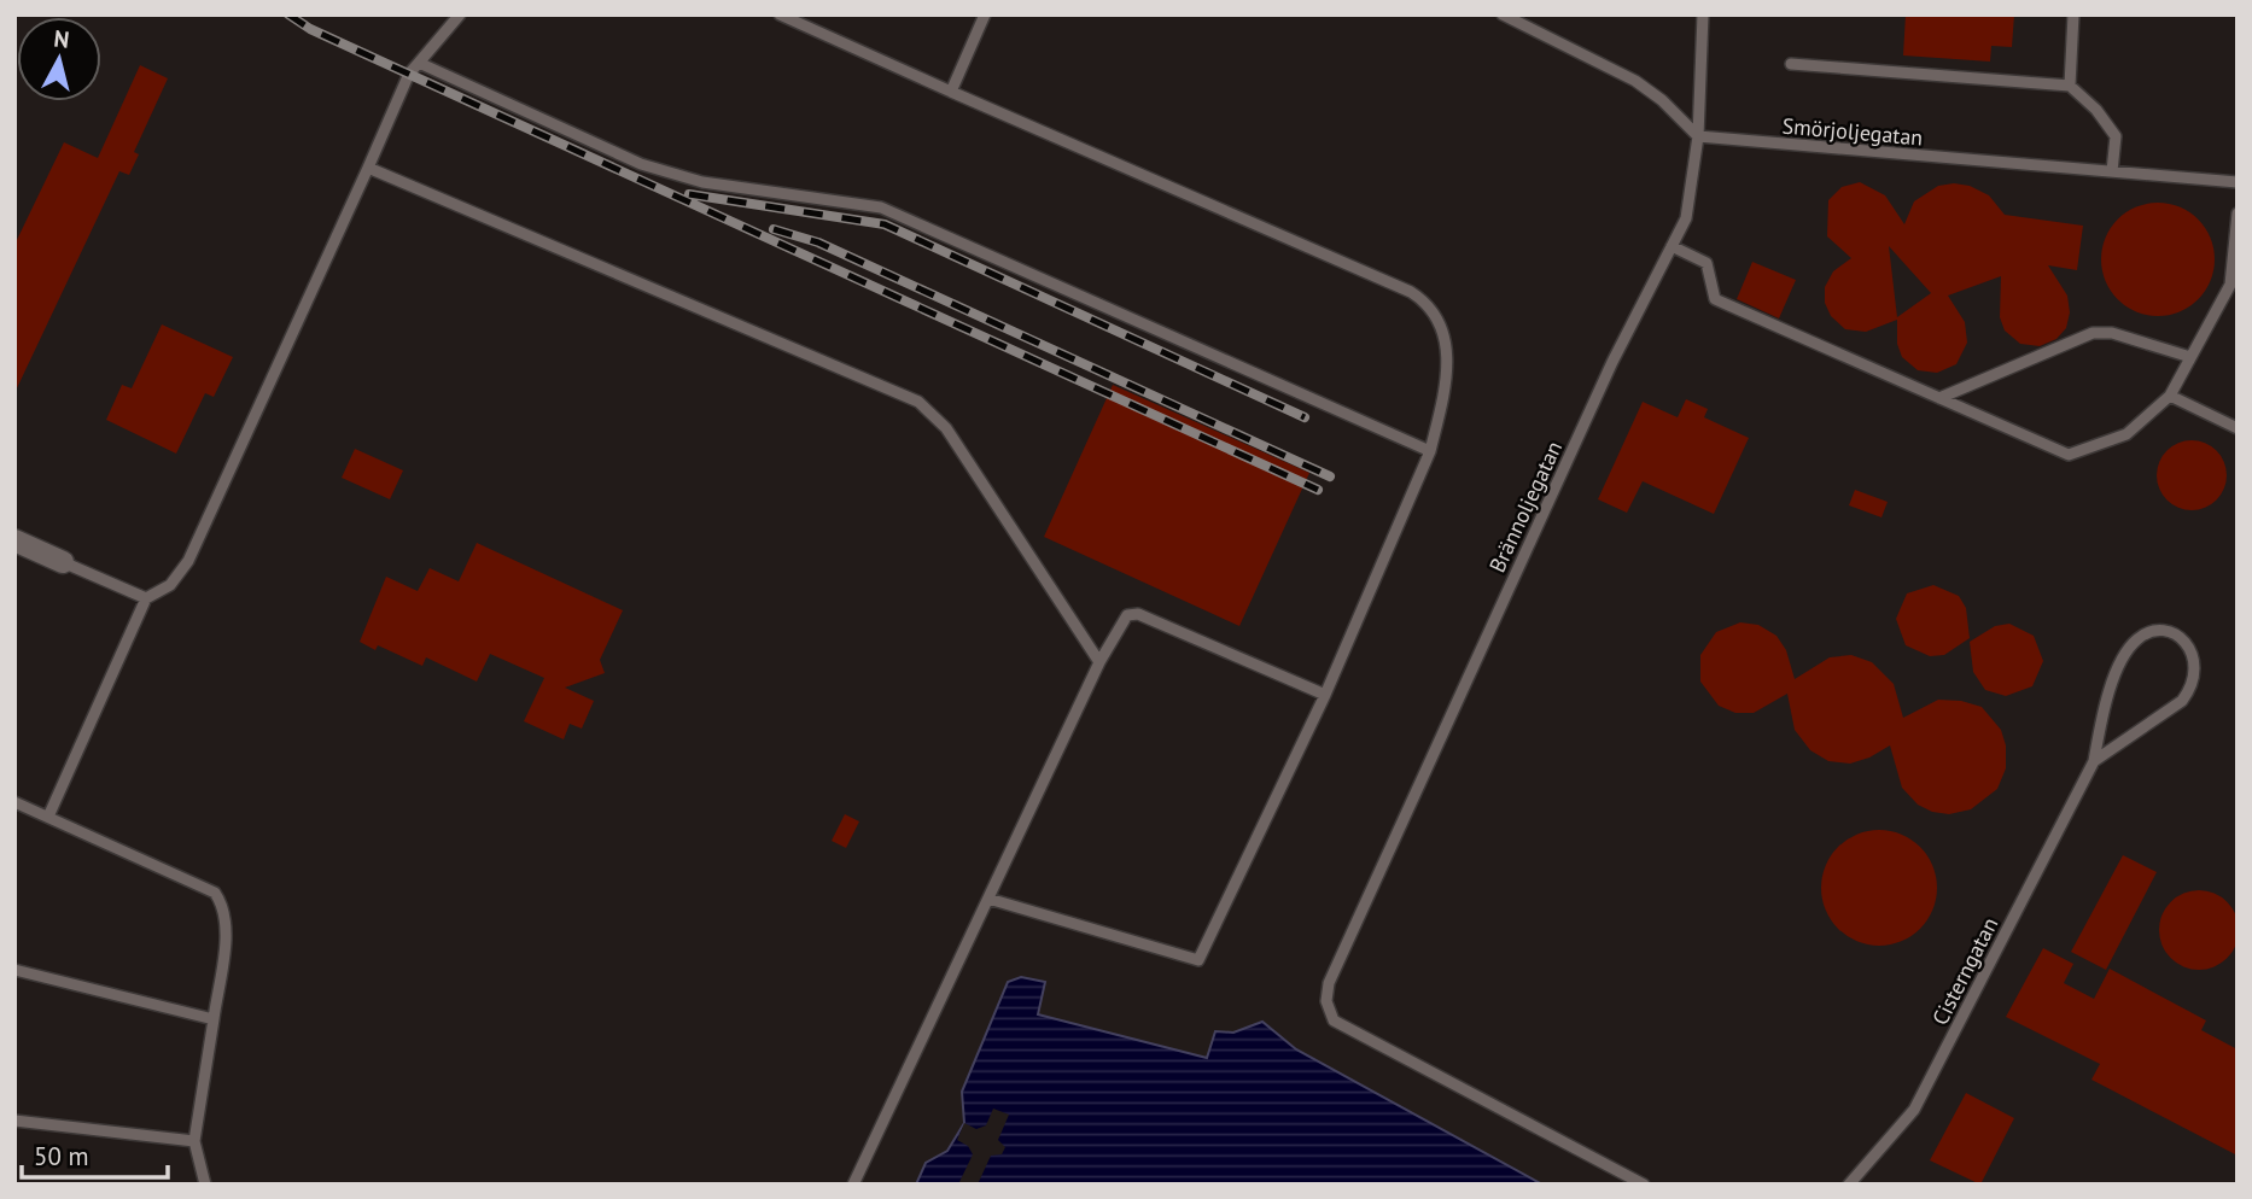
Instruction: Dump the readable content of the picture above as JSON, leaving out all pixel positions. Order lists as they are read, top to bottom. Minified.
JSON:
{"streets":{"lane":["Smörjoljegatan","Brännoljegatan","Cisterngatan"]},"crossings":[["Smörjoljegatan","Brännoljegatan"]],"scale_bar":"50 m","north":"top"}
